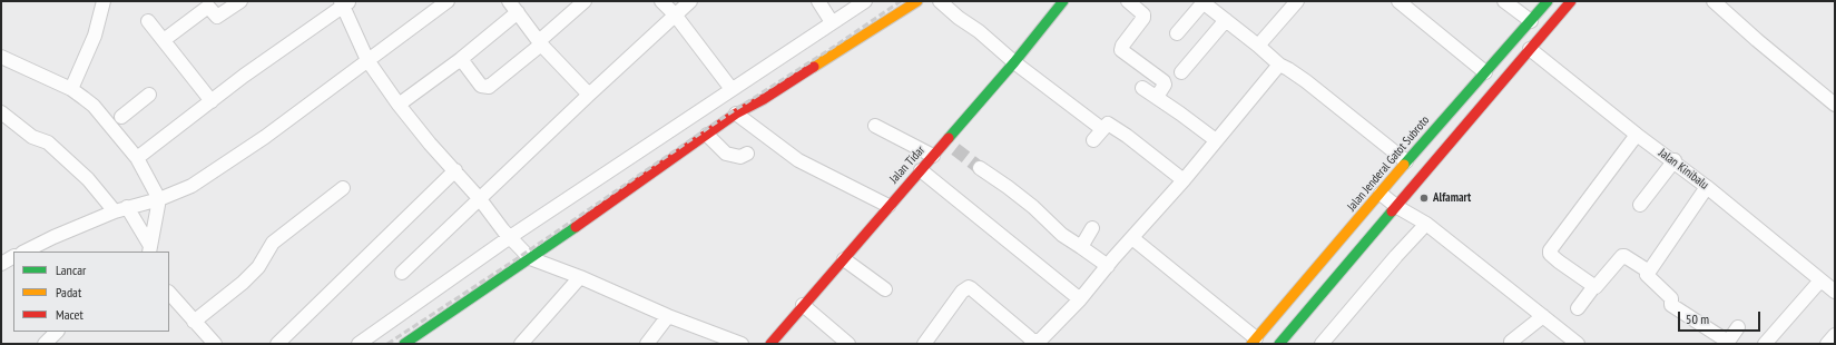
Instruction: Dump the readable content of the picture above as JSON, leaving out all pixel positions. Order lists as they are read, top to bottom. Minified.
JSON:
{"streets":{"street":["Jalan Jenderal Gatot Subroto","Jalan Tidar","Jalan Kinibalu"]},"places":["Alfamart"],"legend":["Lancar","Padat","Macet"],"scale_bar":"50 m"}
